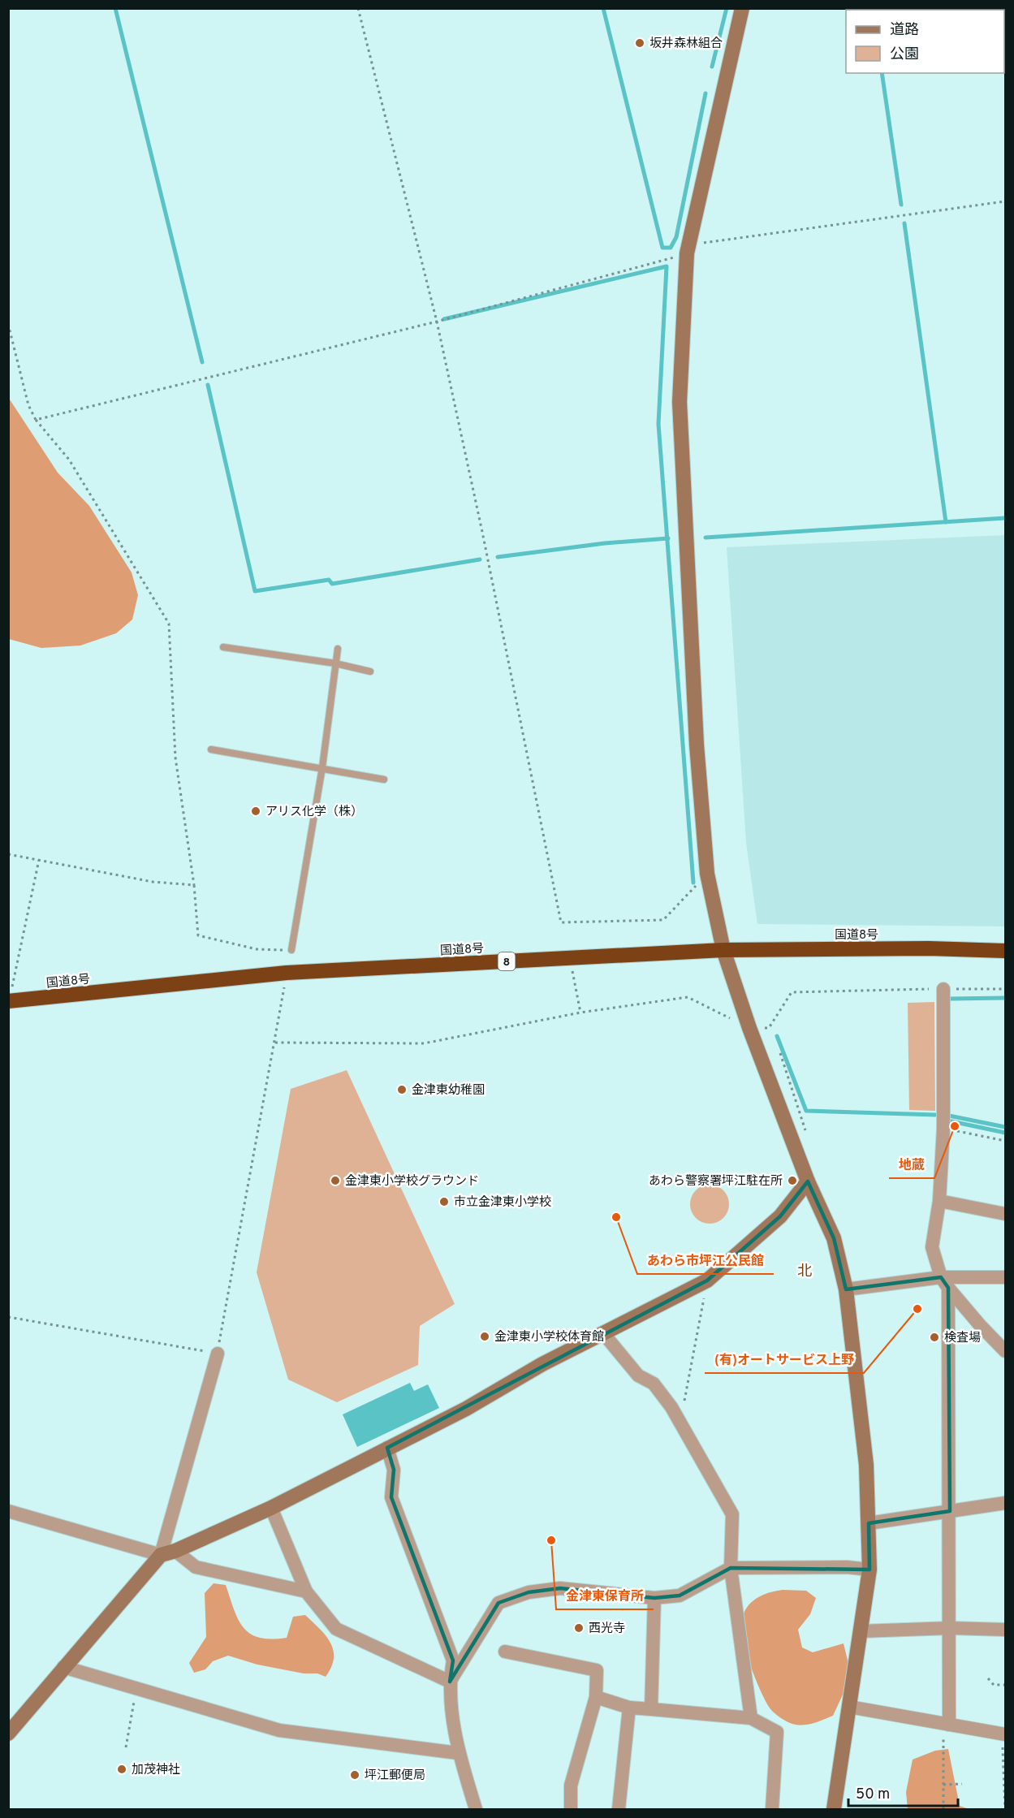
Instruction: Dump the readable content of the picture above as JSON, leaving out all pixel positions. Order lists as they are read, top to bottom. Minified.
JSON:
{"streets":{"highway":["国道8号","8"]},"districts":["北"],"places":["坂井森林組合","アリス化学（株）","金津東幼稚園","地蔵","金津東小学校グラウンド","あわら警察署坪江駐在所","市立金津東小学校","あわら市坪江公民館","(有)オートサービス上野","金津東小学校体育館","検査場","金津東保育所","西光寺","加茂神社","坪江郵便局"],"legend":["道路","公園"],"scale_bar":"50 m"}
